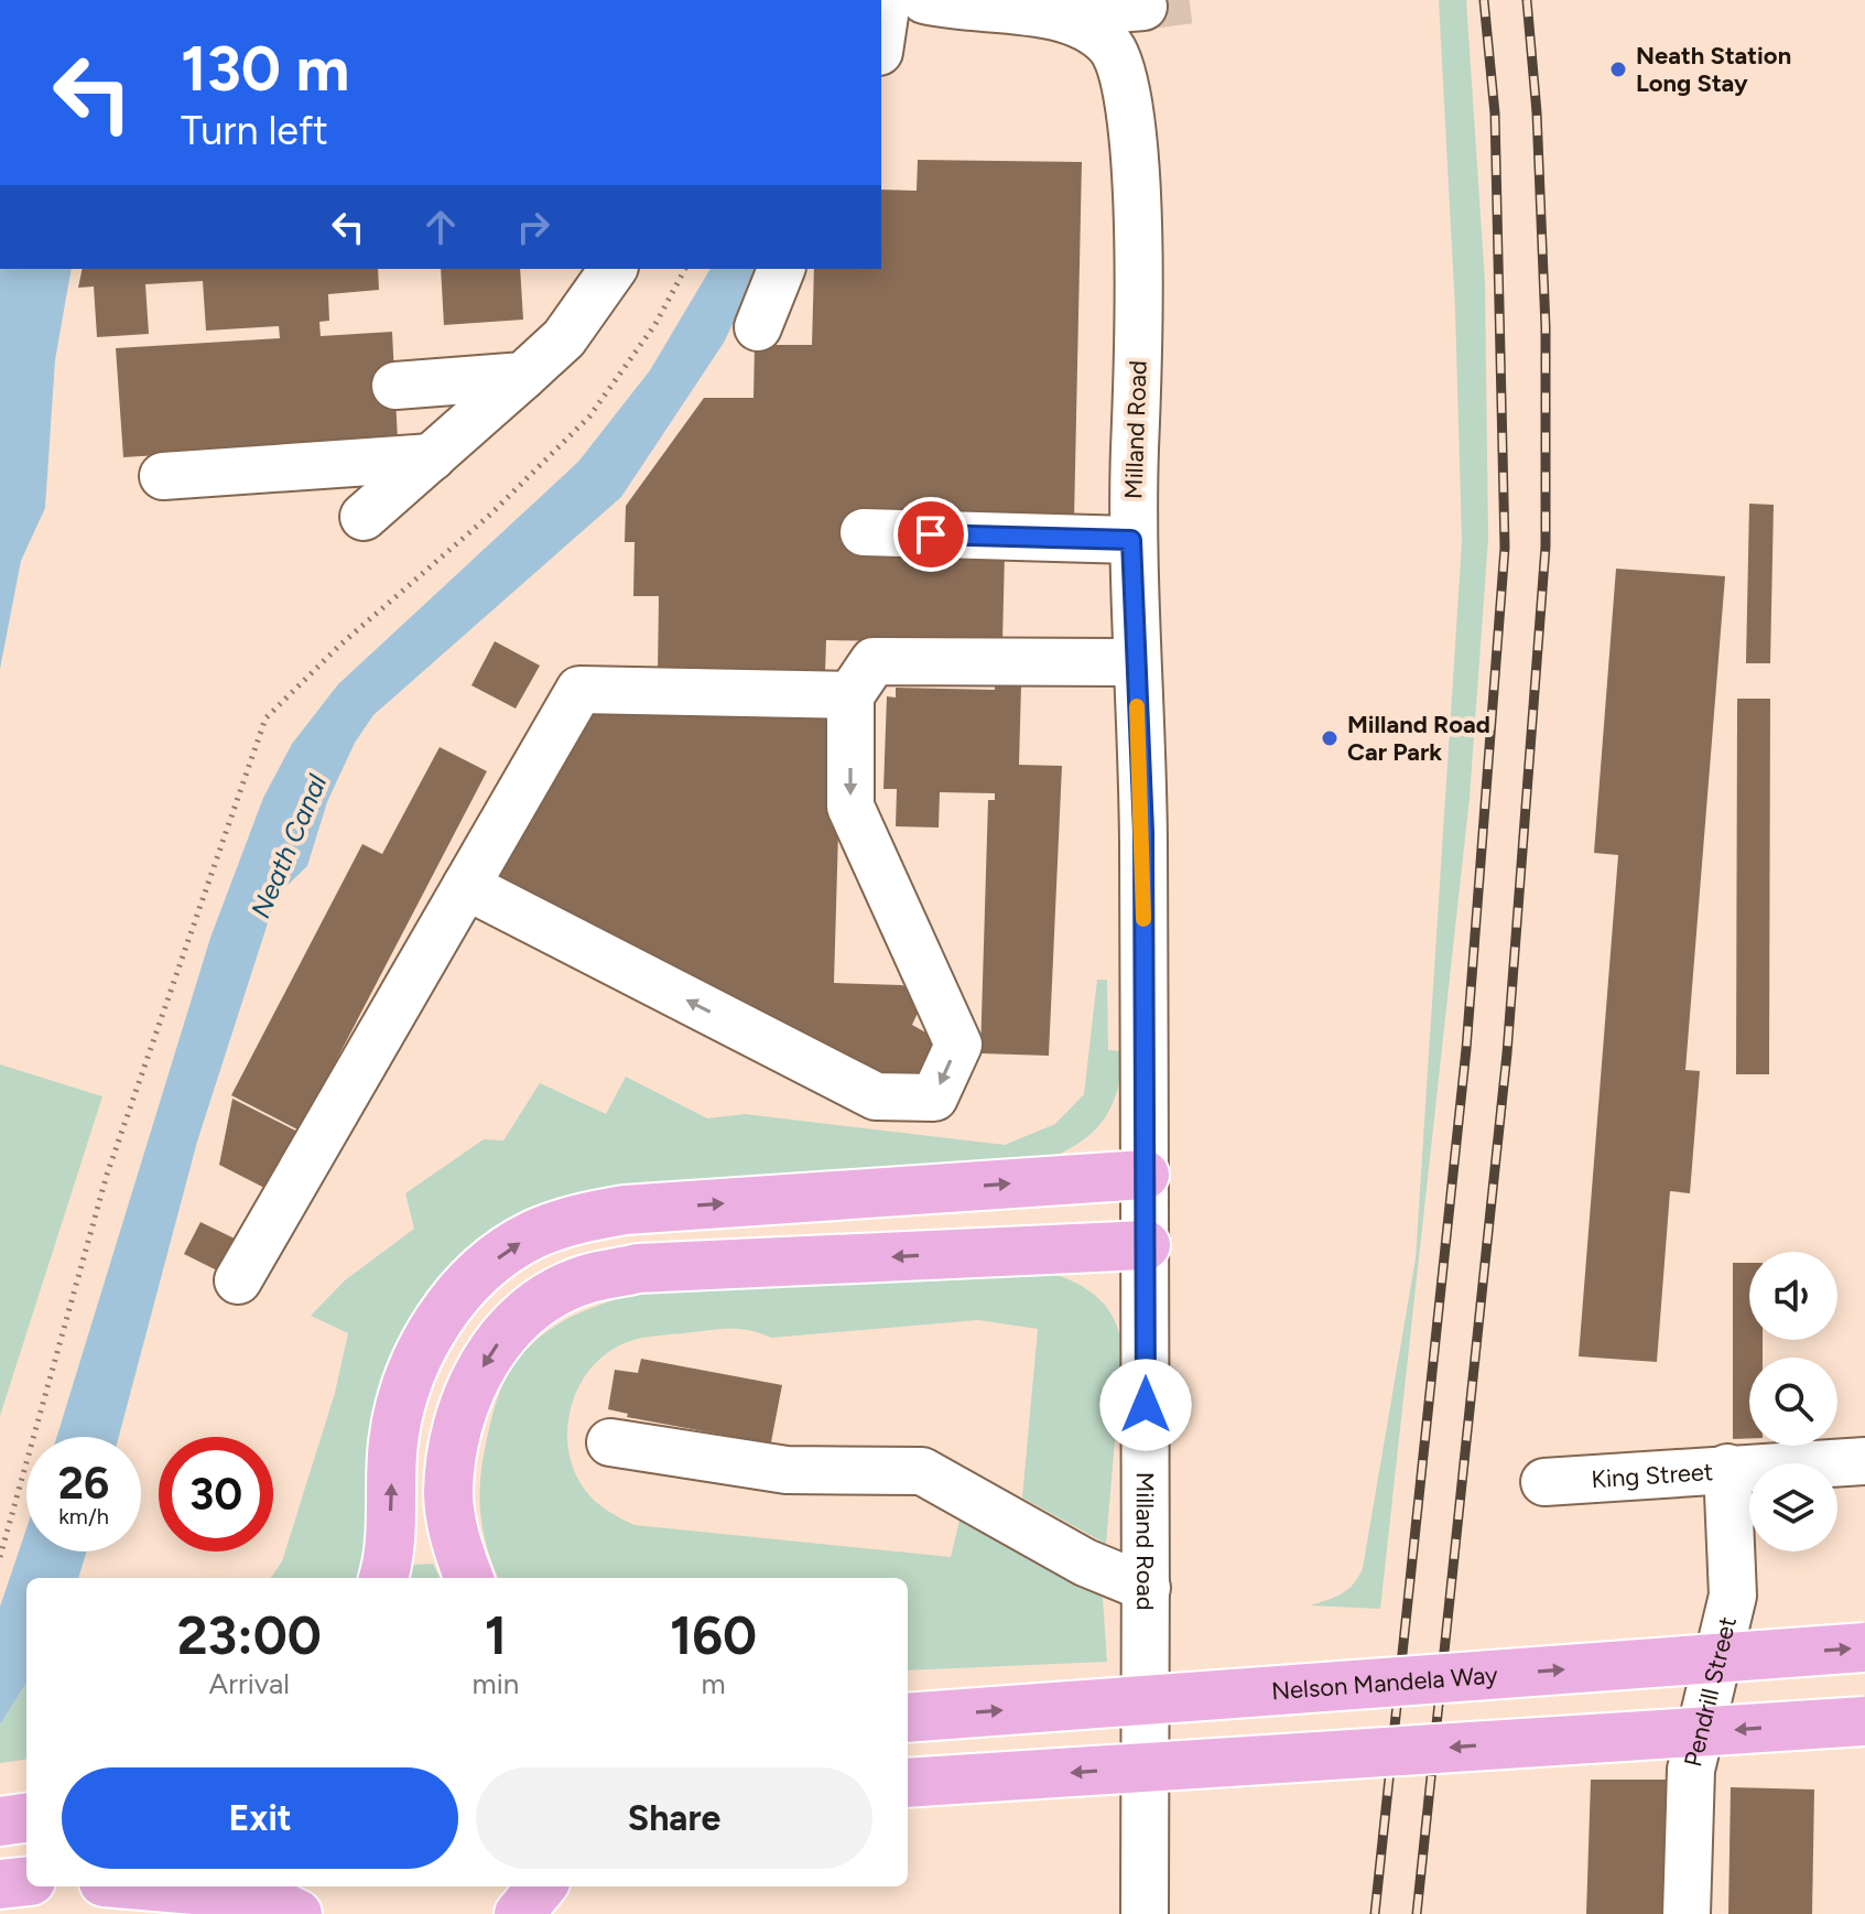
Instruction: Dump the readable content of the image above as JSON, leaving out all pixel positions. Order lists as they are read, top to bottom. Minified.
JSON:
{"streets":{"main road":["Nelson Mandela Way"],"street":["Milland Road","King Street","Pendrill Street"]},"crossings":[["King Street","Pendrill Street"]],"water":["Neath Canal"],"places":["Neath Station Long Stay","Milland Road Car Park"],"page":{"turn":["130 m","Turn left"],"speed":"26 km/h","limit":"30","eta":["23:00","Arrival","1","min","160","m"],"buttons":["Exit","Share"]}}
